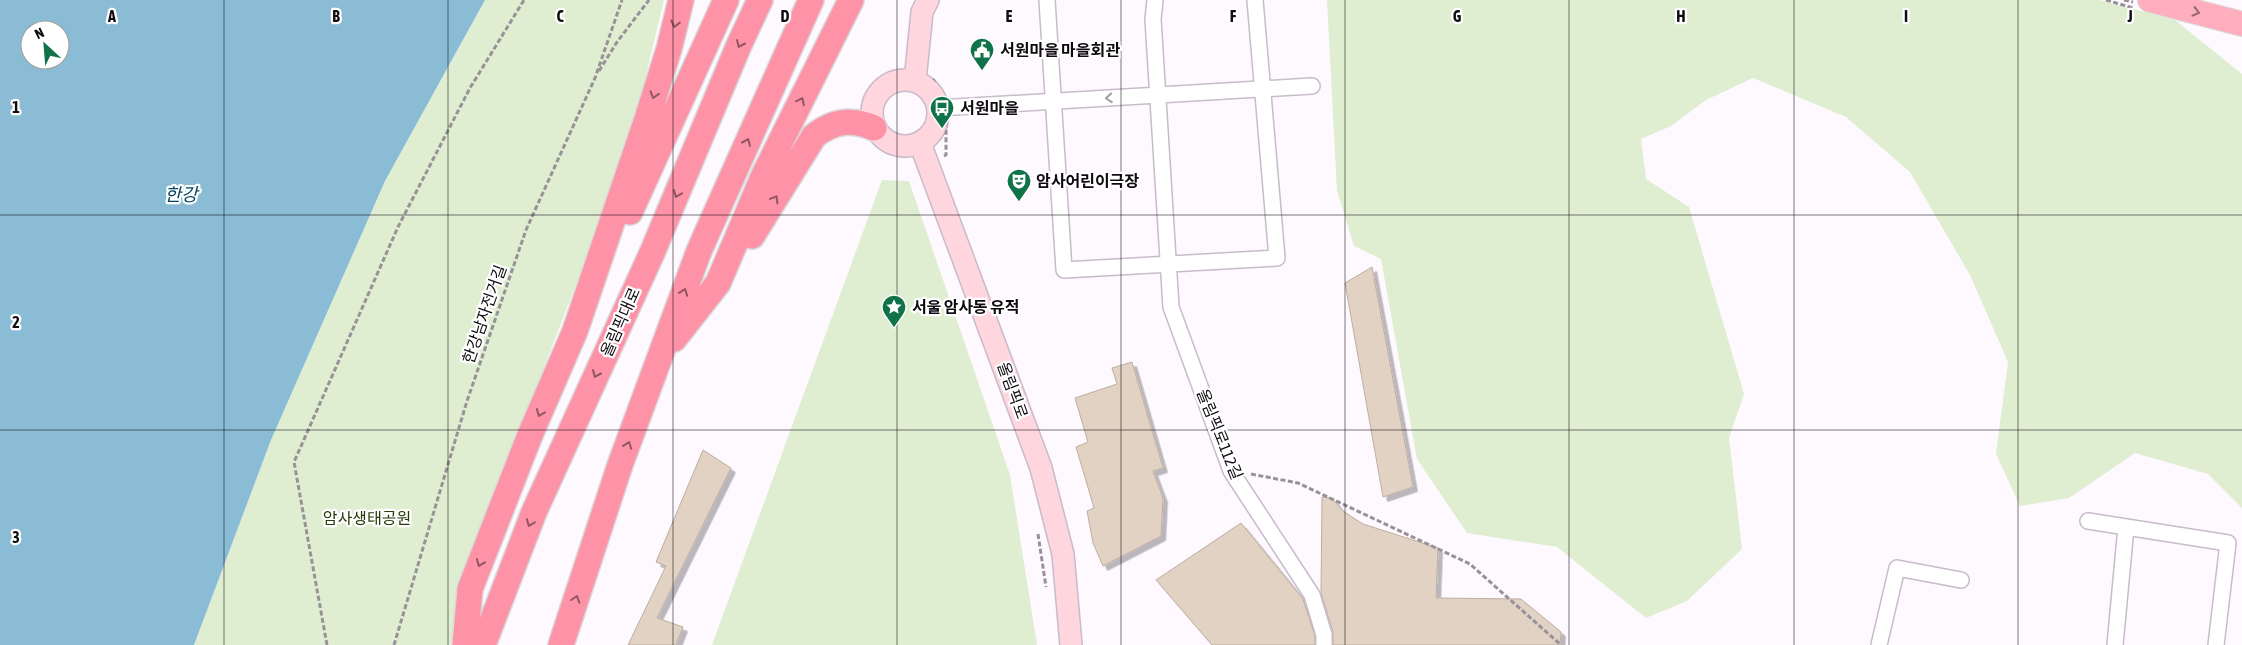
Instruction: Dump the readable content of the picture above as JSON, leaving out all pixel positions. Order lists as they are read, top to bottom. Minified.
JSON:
{"streets":{"highway":["올림픽대로"],"main road":["올림픽로"],"street":["올림픽로112길"],"path":["한강남자전거길"]},"water":["한강"],"parks":["암사생태공원"],"places":{"public building":["서원마을 마을회관"],"bus stop":["서원마을"],"theatre":["암사어린이극장"],"place":["서울 암사동 유적"]},"north":"top left","grid":{"columns":["A","B","C","D","E","F","G","H","I","J"],"rows":["1","2","3"]}}
